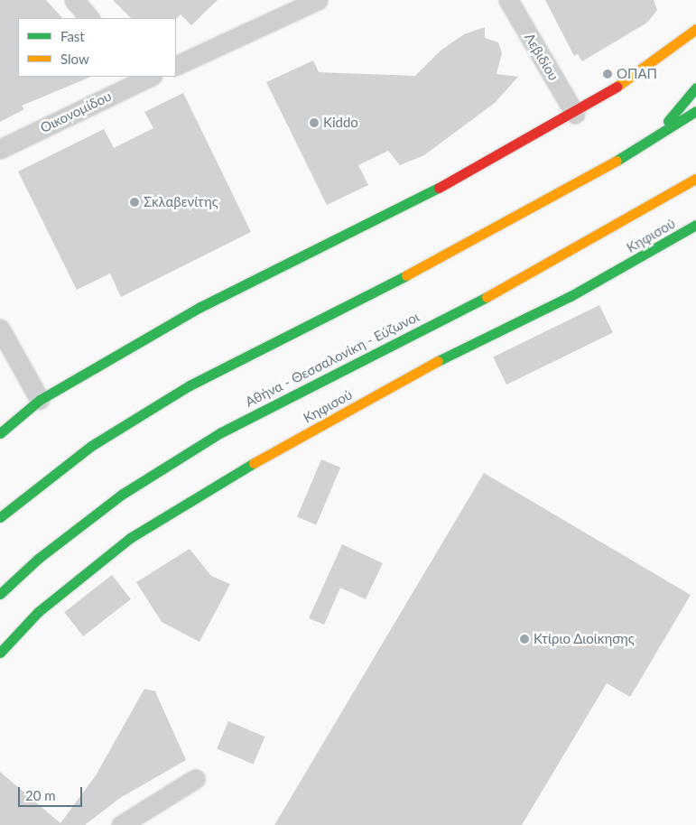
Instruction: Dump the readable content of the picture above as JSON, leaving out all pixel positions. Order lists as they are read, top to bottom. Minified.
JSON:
{"streets":{"main road":["Κηφισού","Αθήνα - Θεσσαλονίκη - Εύζωνοι"],"street":["Λεβιδίου","Οικονομίδου"]},"places":["ΟΠΑΠ","Kiddo","Σκλαβενίτης","Κτίριο Διοίκησης"],"legend":["Fast","Slow"],"scale_bar":"20 m"}
